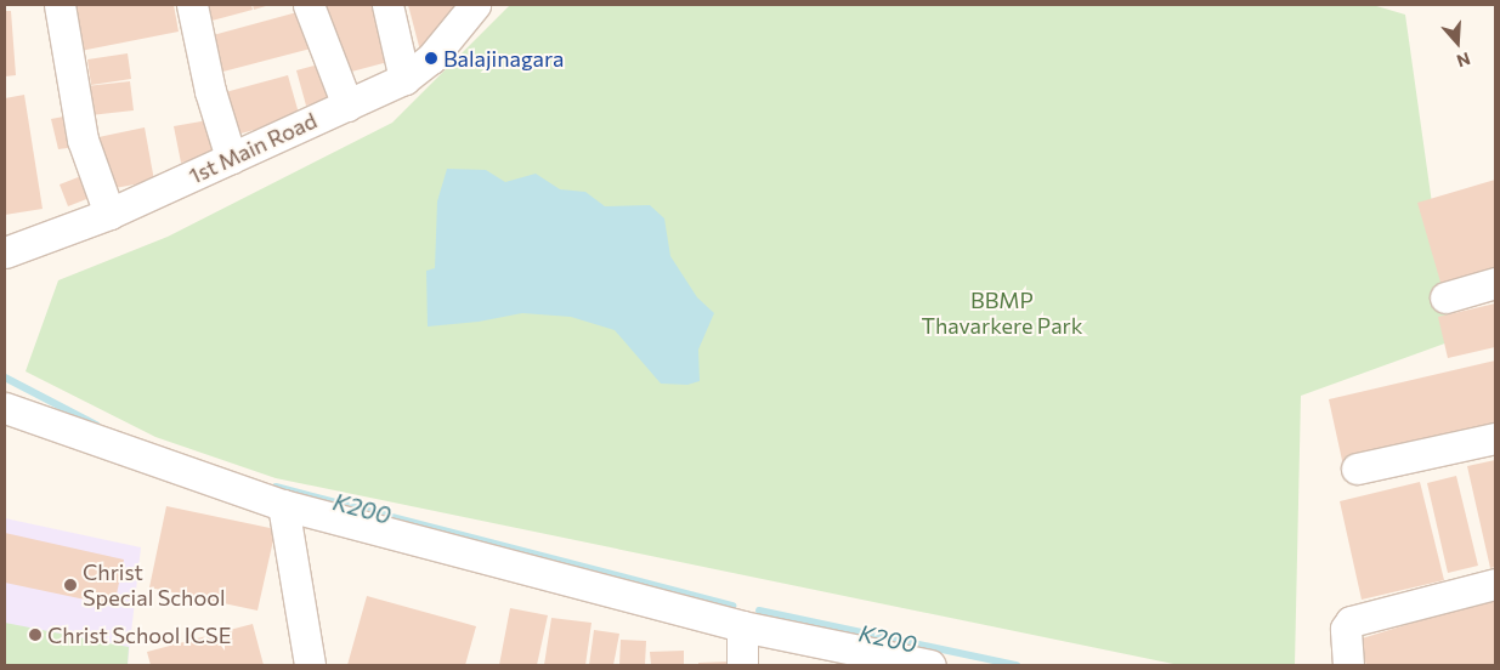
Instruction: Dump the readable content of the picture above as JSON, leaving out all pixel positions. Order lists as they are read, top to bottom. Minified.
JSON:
{"streets":{"street":["1st Main Road"]},"water":["K200"],"parks":["BBMP Thavarkere Park"],"places":["Balajinagara","Christ Special School","Christ School ICSE"],"north":"bottom"}
